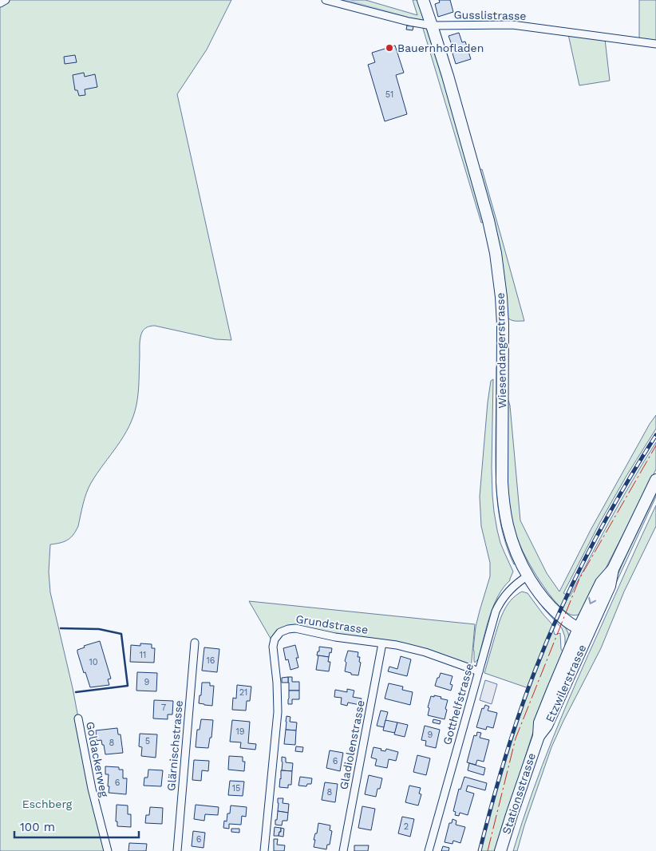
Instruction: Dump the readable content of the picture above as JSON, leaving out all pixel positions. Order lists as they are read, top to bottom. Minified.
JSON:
{"streets":{"main road":["Wiesendangerstrasse","Etzwilerstrasse","Stationsstrasse"],"street":["Gusslistrasse","Grundstrasse","Gotthelfstrasse","Gladiolenstrasse","Glärnischstrasse","Goldackerweg"]},"crossings":[["Gusslistrasse","Wiesendangerstrasse"],["Wiesendangerstrasse","Etzwilerstrasse"],["Wiesendangerstrasse","Gotthelfstrasse"],["Grundstrasse","Gotthelfstrasse"],["Grundstrasse","Gladiolenstrasse"],["Etzwilerstrasse","Stationsstrasse"]],"parks":["Eschberg"],"places":["Bauernhofladen"],"house_numbers":["51","11","16","10","9","21","7","19","9","5","8","6","6","15","8","2","6"],"scale_bar":"100 m"}
